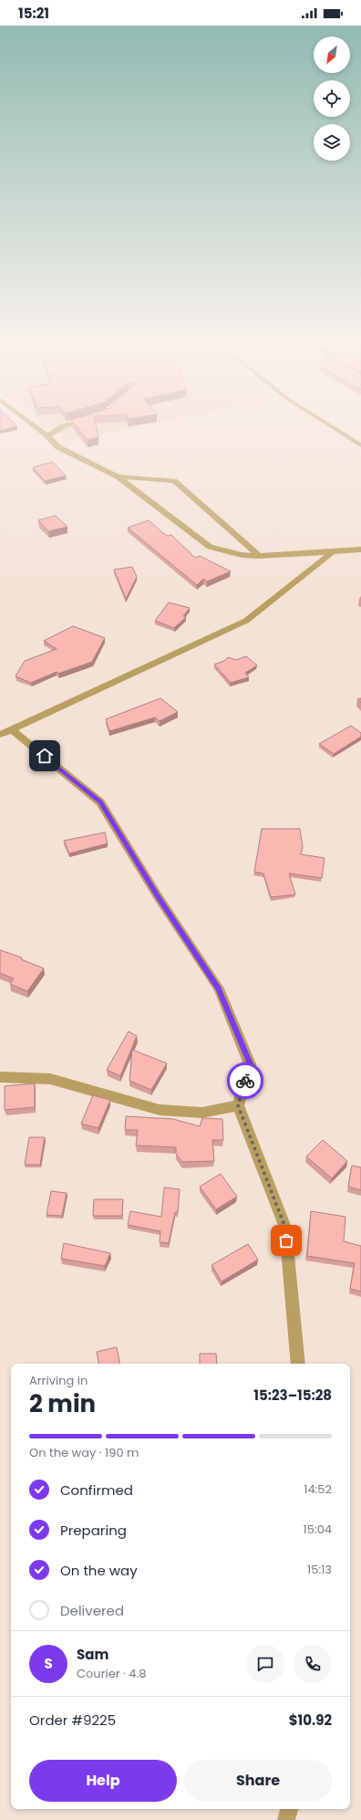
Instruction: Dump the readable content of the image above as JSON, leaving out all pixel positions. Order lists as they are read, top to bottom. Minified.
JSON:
{"north":"bottom left","page":{"status":"15:21","heading":["2 min","Arriving in","15:23–15:28"],"panel":["Sam","Courier · 4.8","Order #9225","$10.92"],"bar":"On the way · 190 m","list":[["Confirmed","14:52"],["Preparing","15:04"],["On the way","15:13"],"Delivered"],"round":"S","buttons":["Help","Share"]}}
